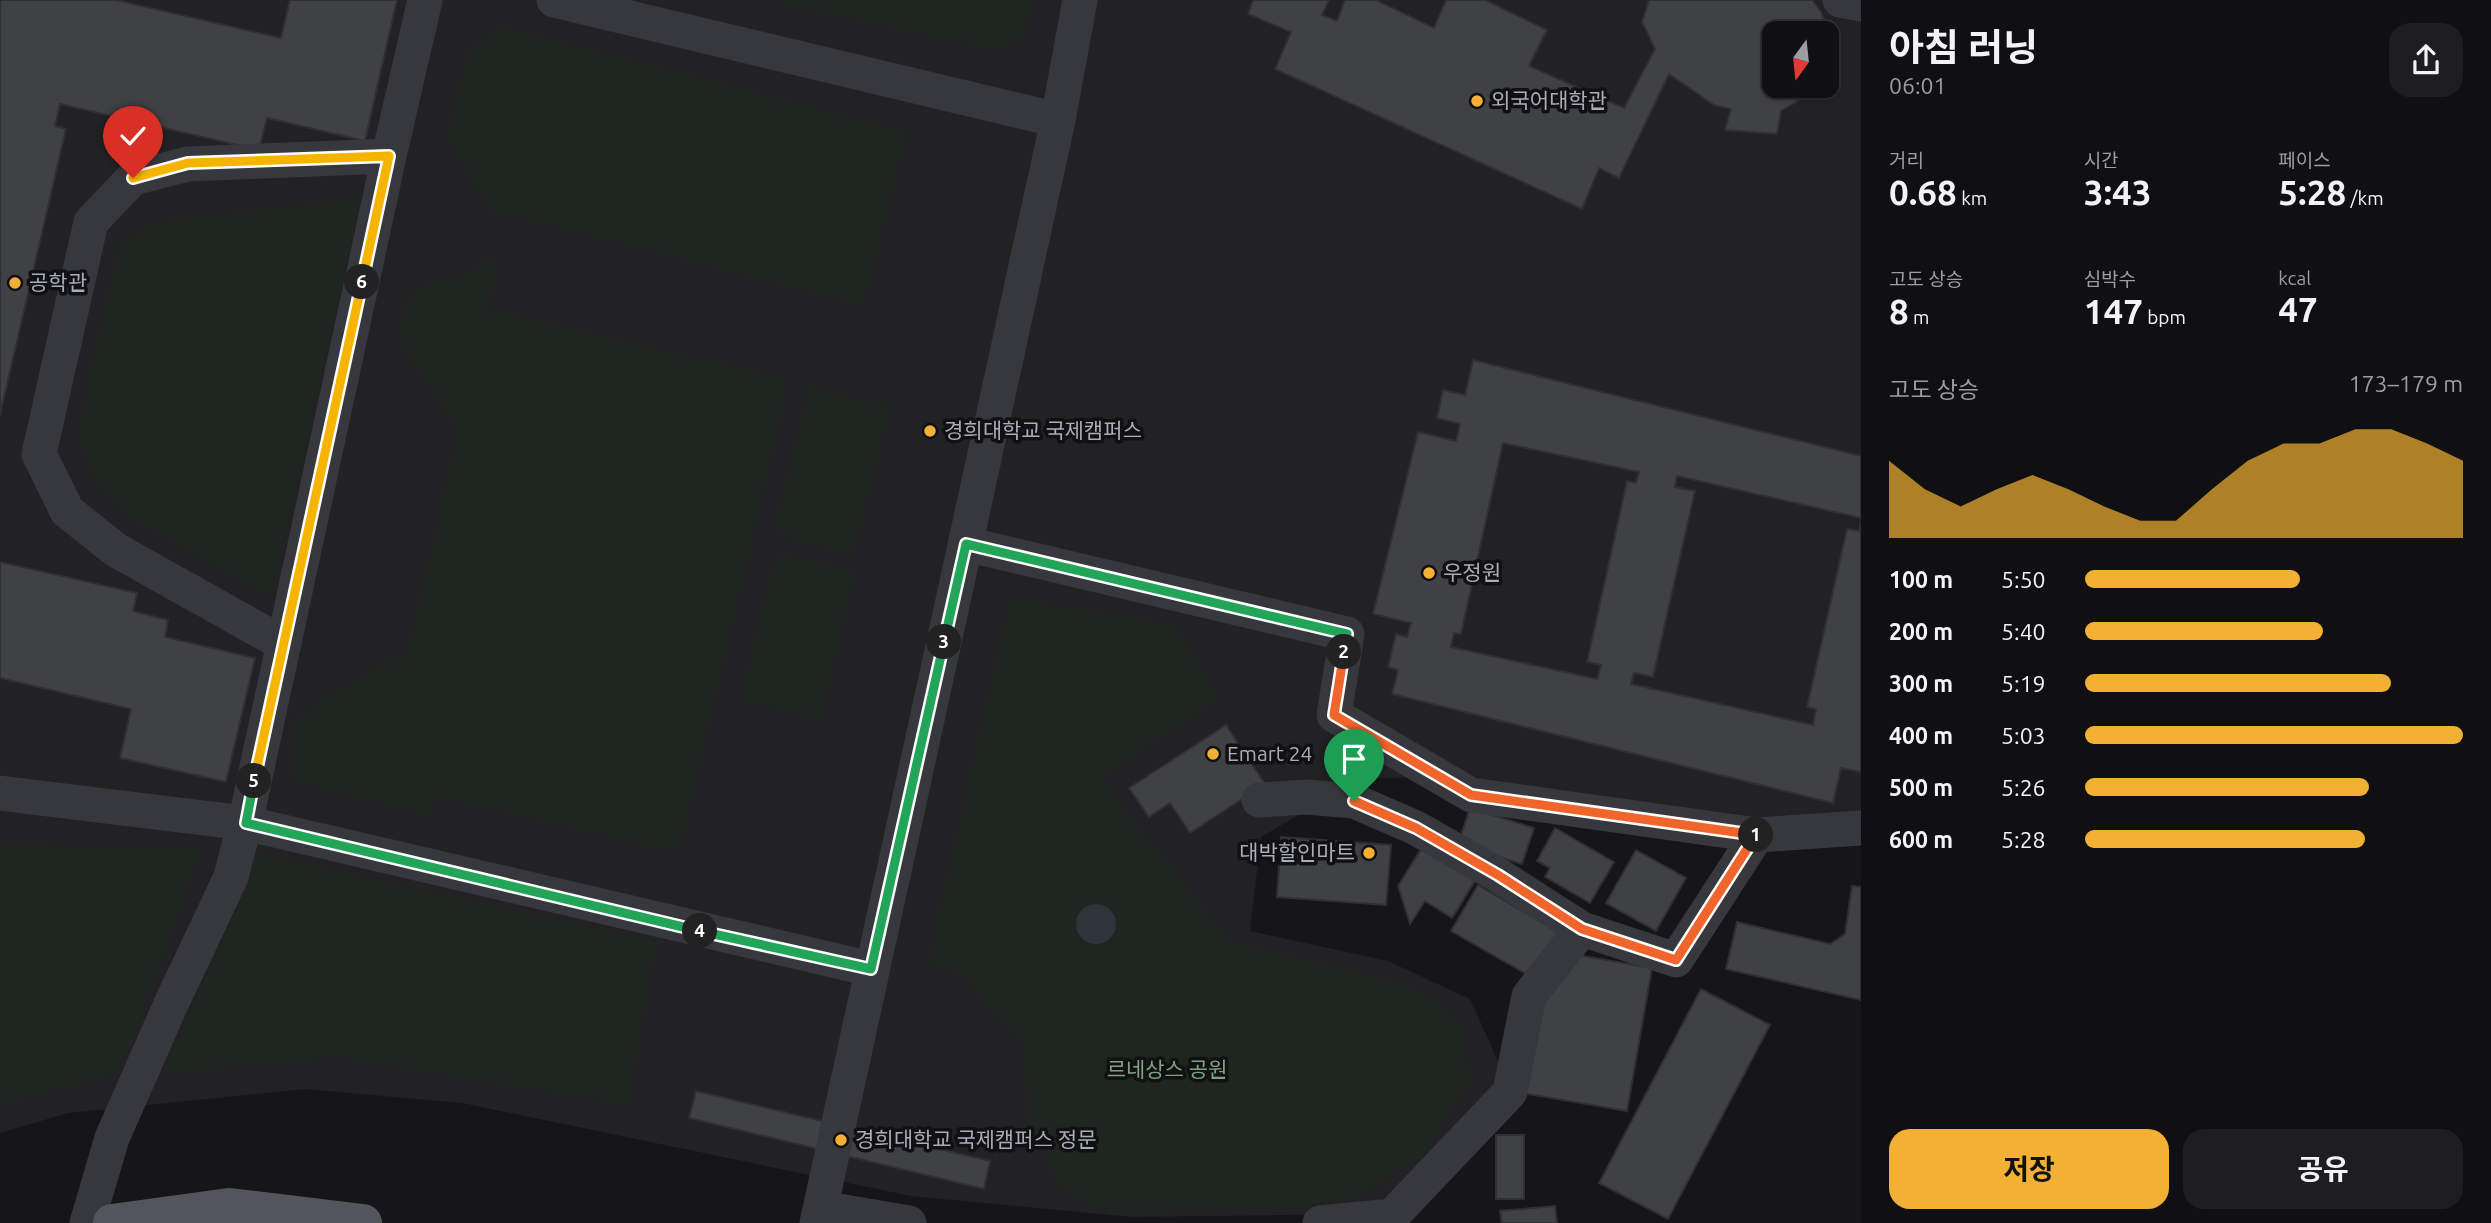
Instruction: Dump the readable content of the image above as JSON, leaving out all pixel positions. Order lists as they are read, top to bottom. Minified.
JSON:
{"parks":["르네상스 공원"],"places":["외국어대학관","공학관","경희대학교 국제캠퍼스","우정원","Emart 24","대박할인마트","경희대학교 국제캠퍼스 정문"],"north":"bottom","page":{"heading":["아침 러닝","06:01"],"stats":[["거리","0.68 km"],["시간","3:43"],["페이스","5:28 /km"],["고도 상승","8 m"],["심박수","147 bpm"],["kcal","47"]],"pins":["6","3","2","5","1","4"],"chart":["고도 상승","173–179 m"],"list":[{"name":"100 m","note":"5:50"},{"name":"200 m","note":"5:40"},{"name":"300 m","note":"5:19"},{"name":"400 m","note":"5:03"},{"name":"500 m","note":"5:26"},{"name":"600 m","note":"5:28"}],"buttons":["저장","공유"]}}
